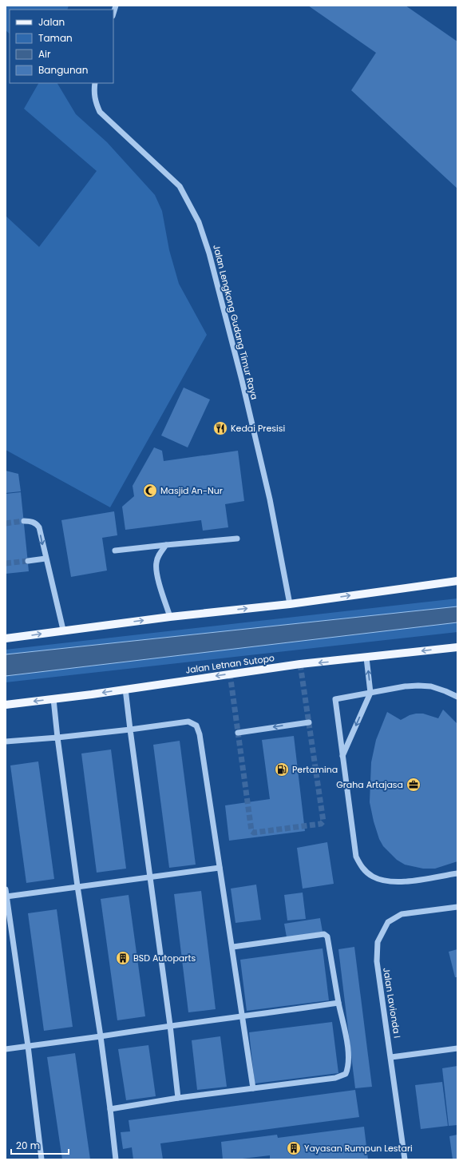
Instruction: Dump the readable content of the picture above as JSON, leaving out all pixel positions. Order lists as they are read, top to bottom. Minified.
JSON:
{"streets":{"main road":["Jalan Letnan Sutopo"],"street":["Jalan Lengkong Gudang Timur Raya","Jalan Lavionda I"]},"places":{"restaurant":["Kedai Presisi"],"mosque":["Masjid An-Nur"],"fuel station":["Pertamina"],"office":["Graha Artajasa"],"building":["BSD Autoparts","Yayasan Rumpun Lestari"]},"legend":["Jalan","Taman","Air","Bangunan"],"scale_bar":"20 m"}
